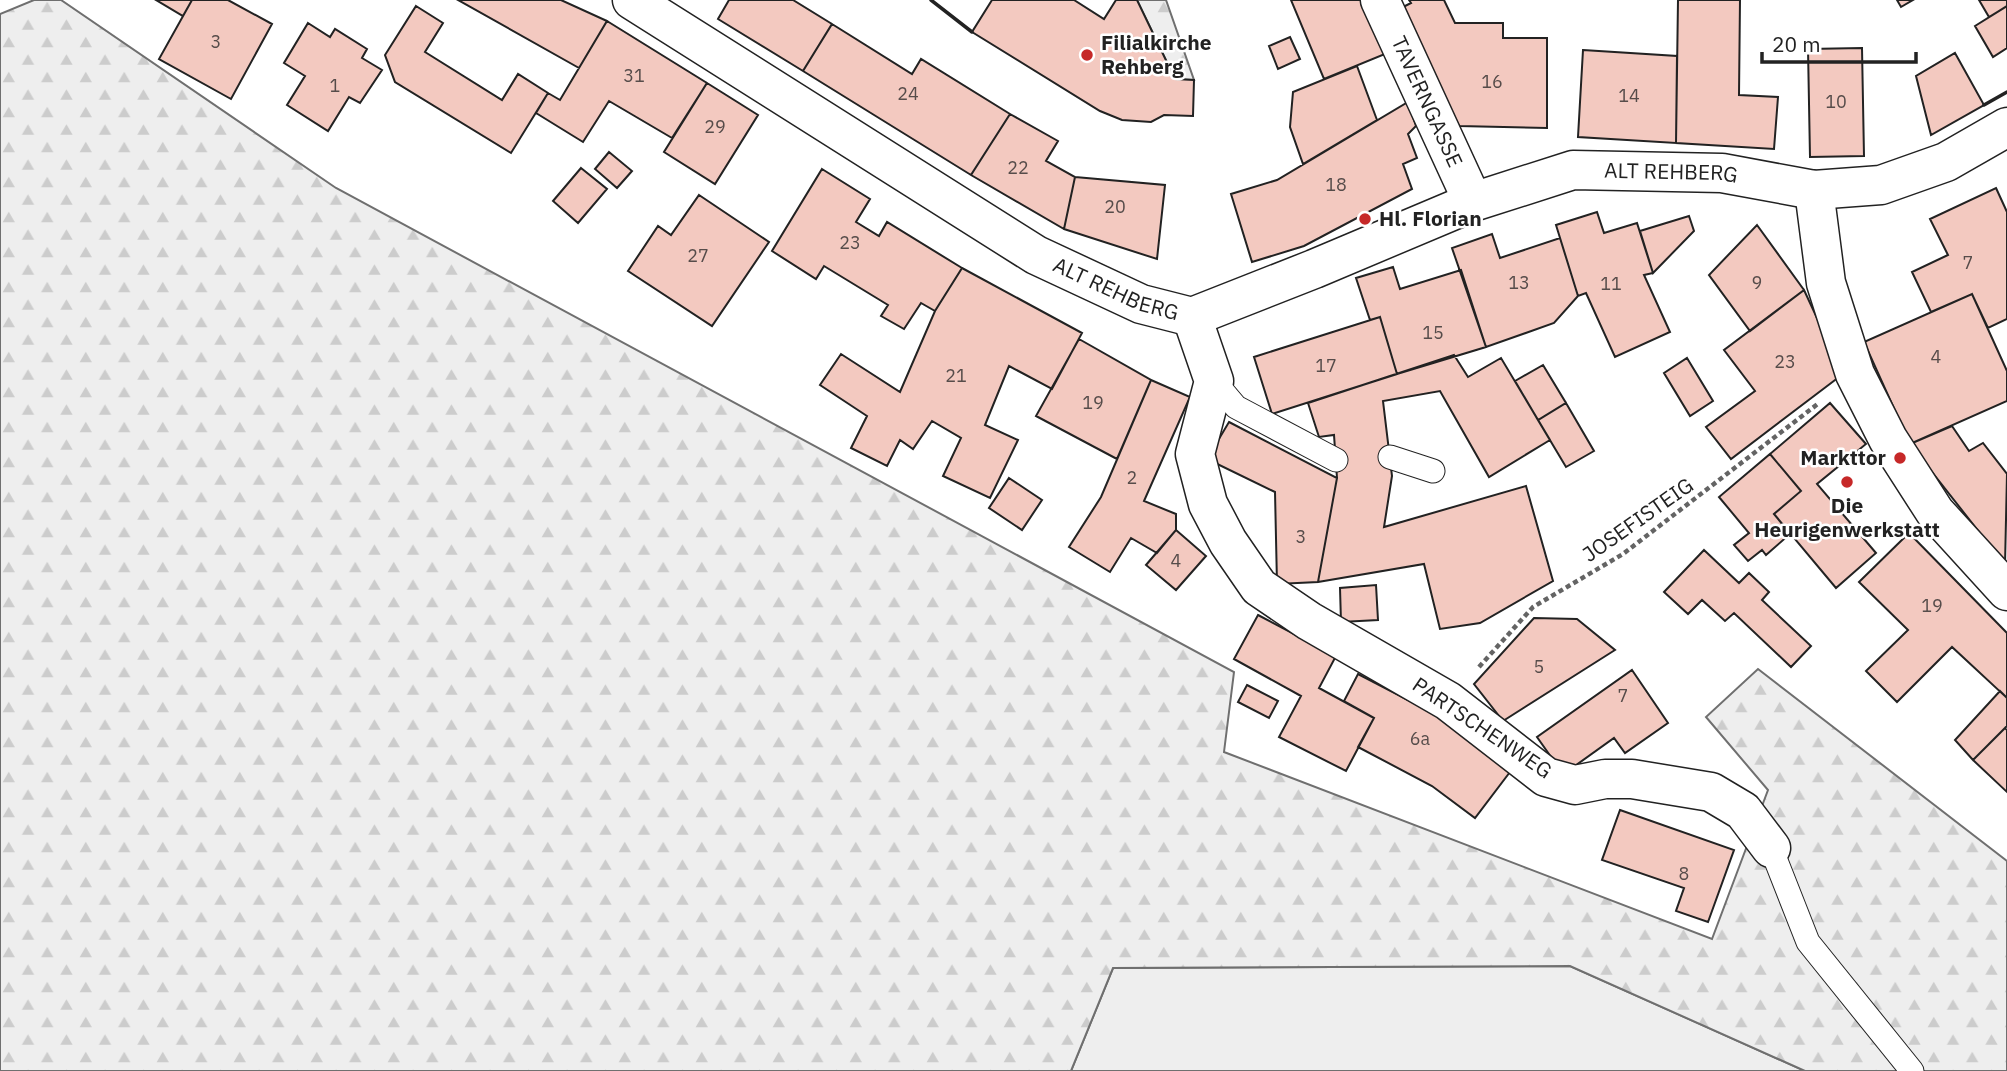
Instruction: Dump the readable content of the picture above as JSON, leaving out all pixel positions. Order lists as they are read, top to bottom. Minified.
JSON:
{"streets":{"street":["TAVERNGASSE","ALT REHBERG","PARTSCHENWEG"],"path":["JOSEFISTEIG"]},"crossings":[["TAVERNGASSE","ALT REHBERG"],["JOSEFISTEIG","PARTSCHENWEG"]],"places":["Filialkirche Rehberg","Hl. Florian","Markttor","Die Heurigenwerkstatt"],"house_numbers":["3","31","16","1","24","14","10","29","22","18","20","23","27","7","13","9","11","15","4","23","17","21","19","2","3","4","19","5","7","6a","8"],"scale_bar":"20 m"}
